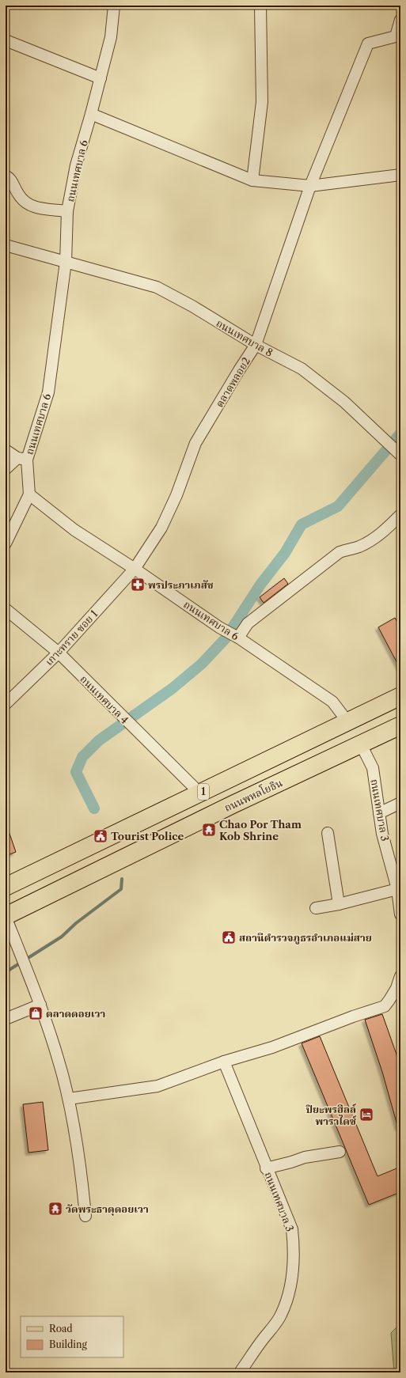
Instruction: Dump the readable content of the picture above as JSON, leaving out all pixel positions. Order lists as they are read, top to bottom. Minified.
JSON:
{"streets":{"main road":["1","ถนนพหลโยธิน"],"street":["ถนนเทศบาล 6","ถนนเทศบาล 8","ตลาดพลอย2","เกาะทราย ซอย 1","ถนนเทศบาล 4","ถนนเทศบาล 3"]},"crossings":[["ถนนเทศบาล 6","ถนนเทศบาล 8"],["ถนนเทศบาล 6","ตลาดพลอย2"],["ถนนเทศบาล 6","เกาะทราย ซอย 1"],["ถนนเทศบาล 6","1"],["ถนนเทศบาล 8","ตลาดพลอย2"],["ตลาดพลอย2","เกาะทราย ซอย 1"],["เกาะทราย ซอย 1","ถนนเทศบาล 4"],["ถนนเทศบาล 4","1"],["ถนนพหลโยธิน","ถนนเทศบาล 3"]],"places":{"pharmacy":["พรประภาเภสัช"],"temple":["Chao Por Tham Kob Shrine","วัดพระธาตุดอยเวา"],"public building":["Tourist Police","สถานีตำรวจภูธรอำเภอแม่สาย"],"shop":["ตลาดดอยเวา"],"hotel":["ปิยะพรฮิลล์ พาราไดซ์"]},"legend":["Road","Building"]}
